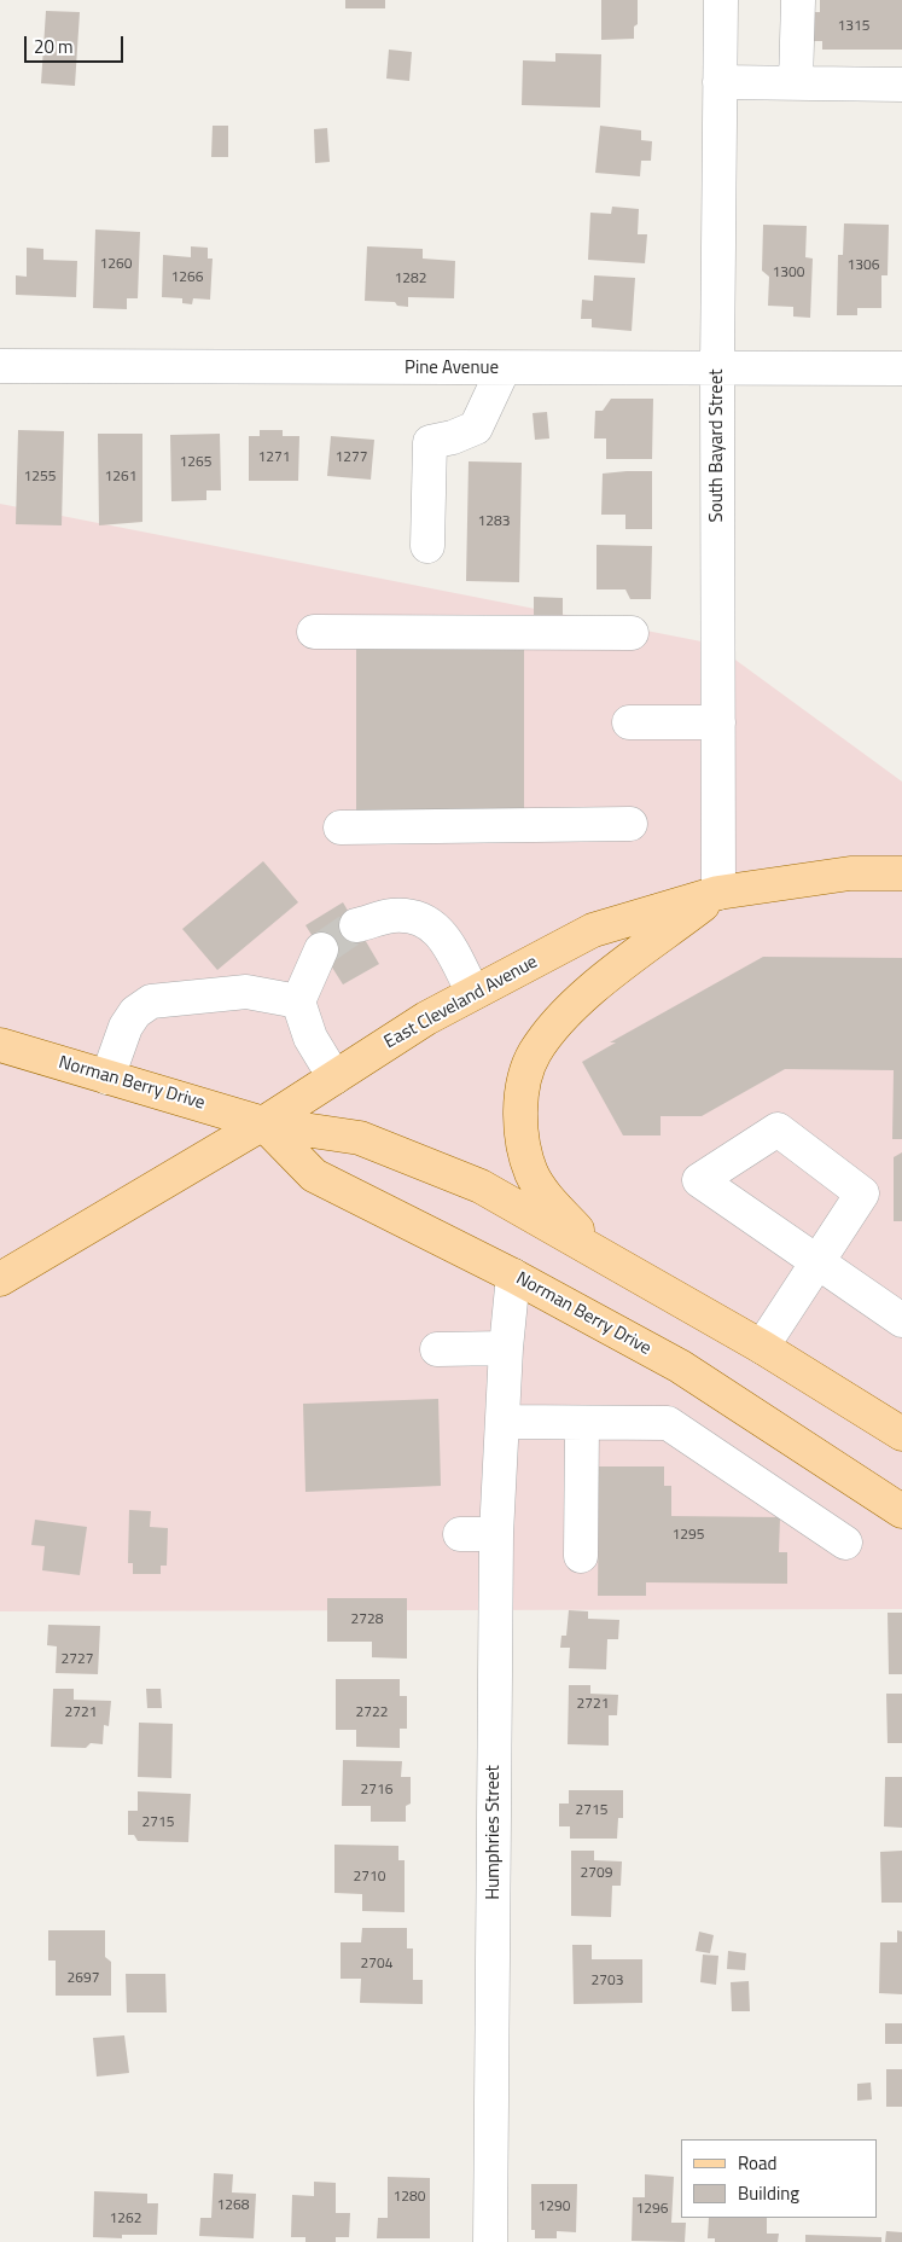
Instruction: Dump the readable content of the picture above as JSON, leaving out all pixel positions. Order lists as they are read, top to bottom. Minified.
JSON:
{"streets":{"main road":["East Cleveland Avenue","Norman Berry Drive"],"street":["Pine Avenue","South Bayard Street","Humphries Street"]},"crossings":[["Pine Avenue","South Bayard Street"],["South Bayard Street","East Cleveland Avenue"],["East Cleveland Avenue","Norman Berry Drive"],["Norman Berry Drive","Humphries Street"]],"house_numbers":["1315","1260","1306","1300","1266","1282","1271","1277","1265","1255","1261","1283","1295","2728","2727","2721","2721","2722","2716","2715","2715","2709","2710","2704","2697","2703","1280","1268","1290","1296","1262"],"legend":["Road","Building"],"scale_bar":"20 m"}
